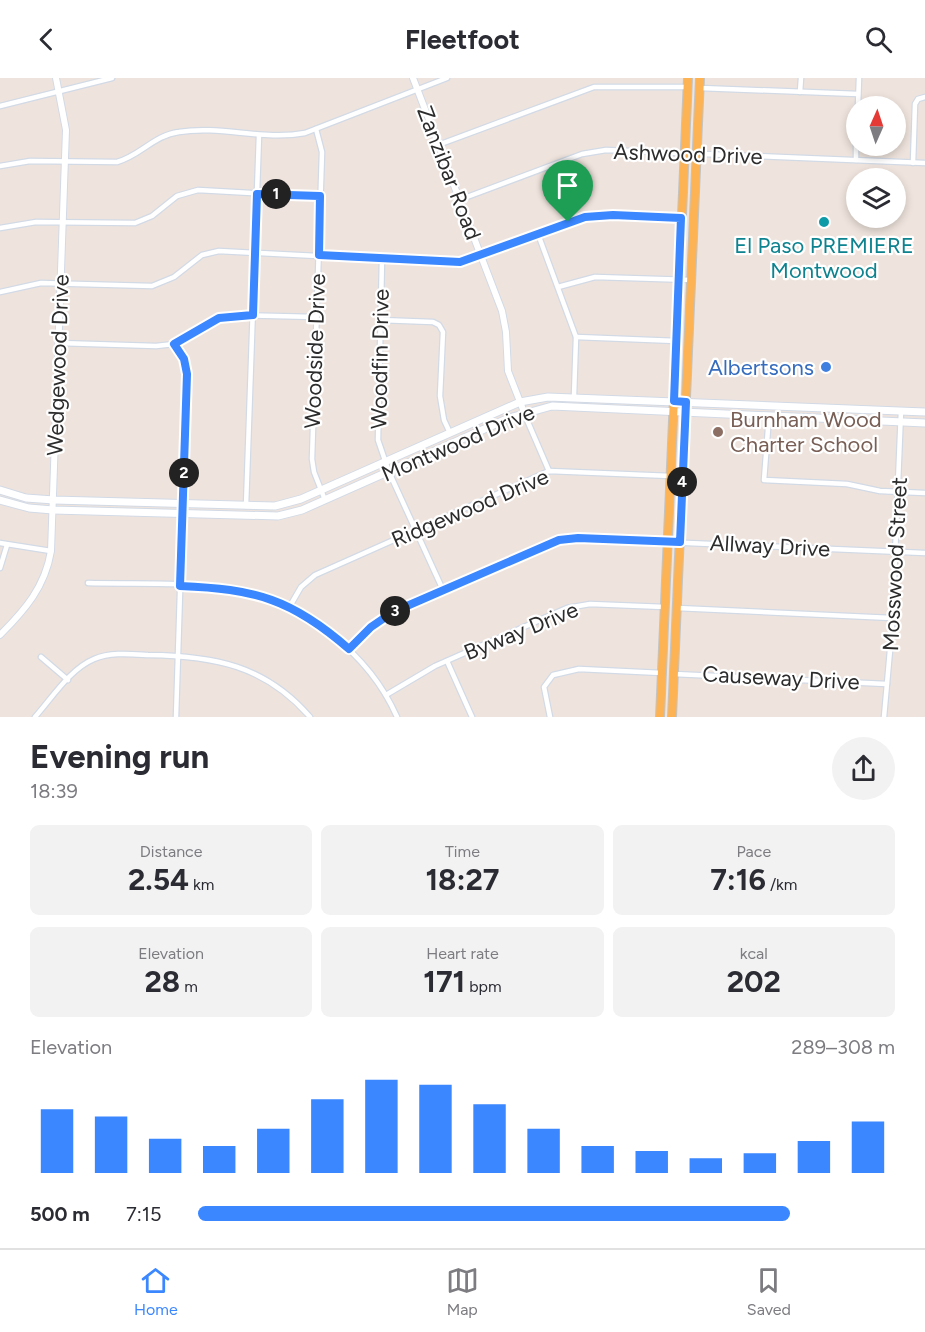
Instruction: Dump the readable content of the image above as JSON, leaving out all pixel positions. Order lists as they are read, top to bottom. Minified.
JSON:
{"streets":{"main road":["Montwood Drive"],"street":["Ashwood Drive","Zanzibar Road","Woodside Drive","Woodfin Drive","Wedgewood Drive","Ridgewood Drive","Allway Drive","Mosswood Street","Byway Drive","Causeway Drive"]},"crossings":[["Ashwood Drive","Zanzibar Road"],["Zanzibar Road","Montwood Drive"],["Zanzibar Road","Ridgewood Drive"],["Woodside Drive","Montwood Drive"],["Woodfin Drive","Montwood Drive"],["Woodfin Drive","Ridgewood Drive"],["Woodfin Drive","Allway Drive"],["Wedgewood Drive","Montwood Drive"],["Montwood Drive","Mosswood Street"],["Allway Drive","Mosswood Street"],["Mosswood Street","Causeway Drive"]],"places":["El Paso PREMIERE Montwood","Albertsons","Burnham Wood Charter School"],"north":"top","page":{"header":"Fleetfoot","pins":["1","2","4","3"],"heading":["Evening run","18:39"],"stats":[["Distance","2.54 km"],["Time","18:27"],["Pace","7:16 /km"],["Elevation","28 m"],["Heart rate","171 bpm"],["kcal","202"]],"chart":["Elevation","289–308 m"],"list":[{"name":"500 m","note":"7:15"}],"tabs":["Home","Map","Saved"]}}
